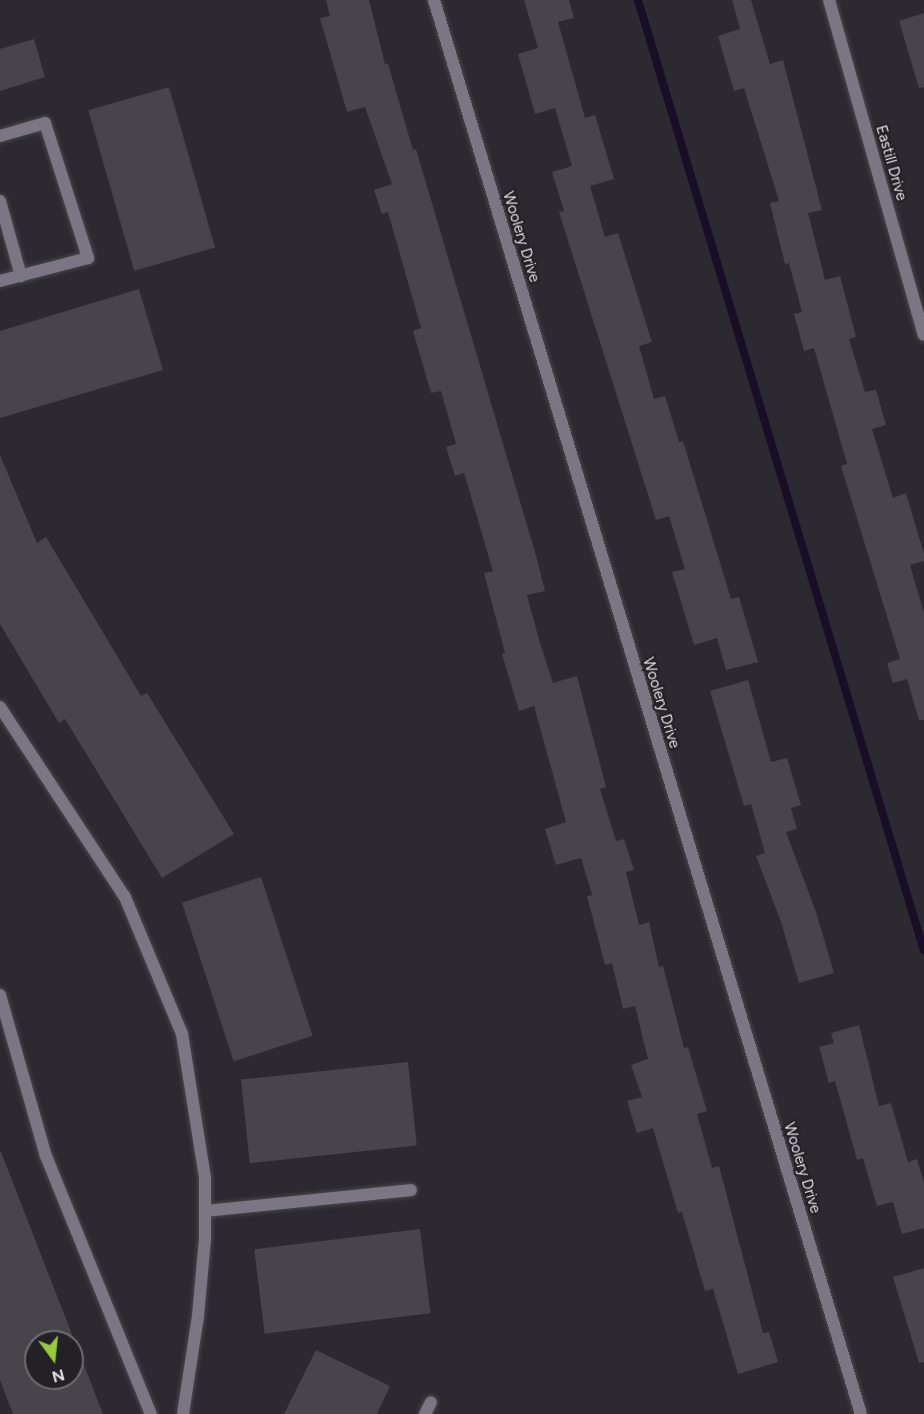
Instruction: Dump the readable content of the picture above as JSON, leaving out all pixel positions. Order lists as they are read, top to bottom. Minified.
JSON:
{"streets":{"street":["Eastill Drive","Woolery Drive"]},"north":"bottom"}
